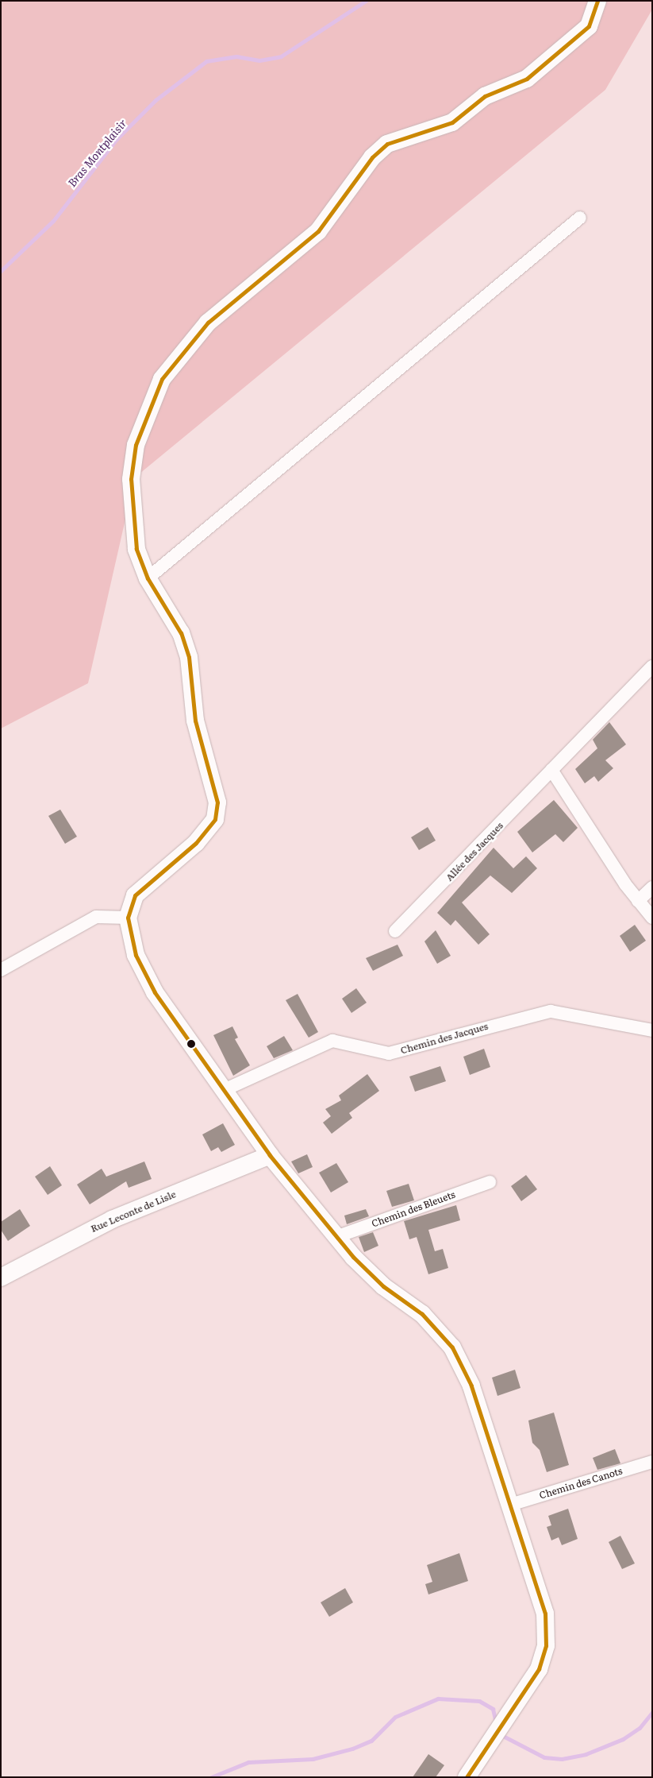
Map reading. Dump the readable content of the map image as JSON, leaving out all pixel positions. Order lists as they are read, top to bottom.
{
  "streets": {
    "main road": ["Rue Leconte de Lisle"],
    "street": [
      "Allée des Jacques",
      "Chemin des Jacques",
      "Chemin des Bleuets",
      "Chemin des Canots"
    ]
  },
  "water": ["Bras Montplaisir"]
}
